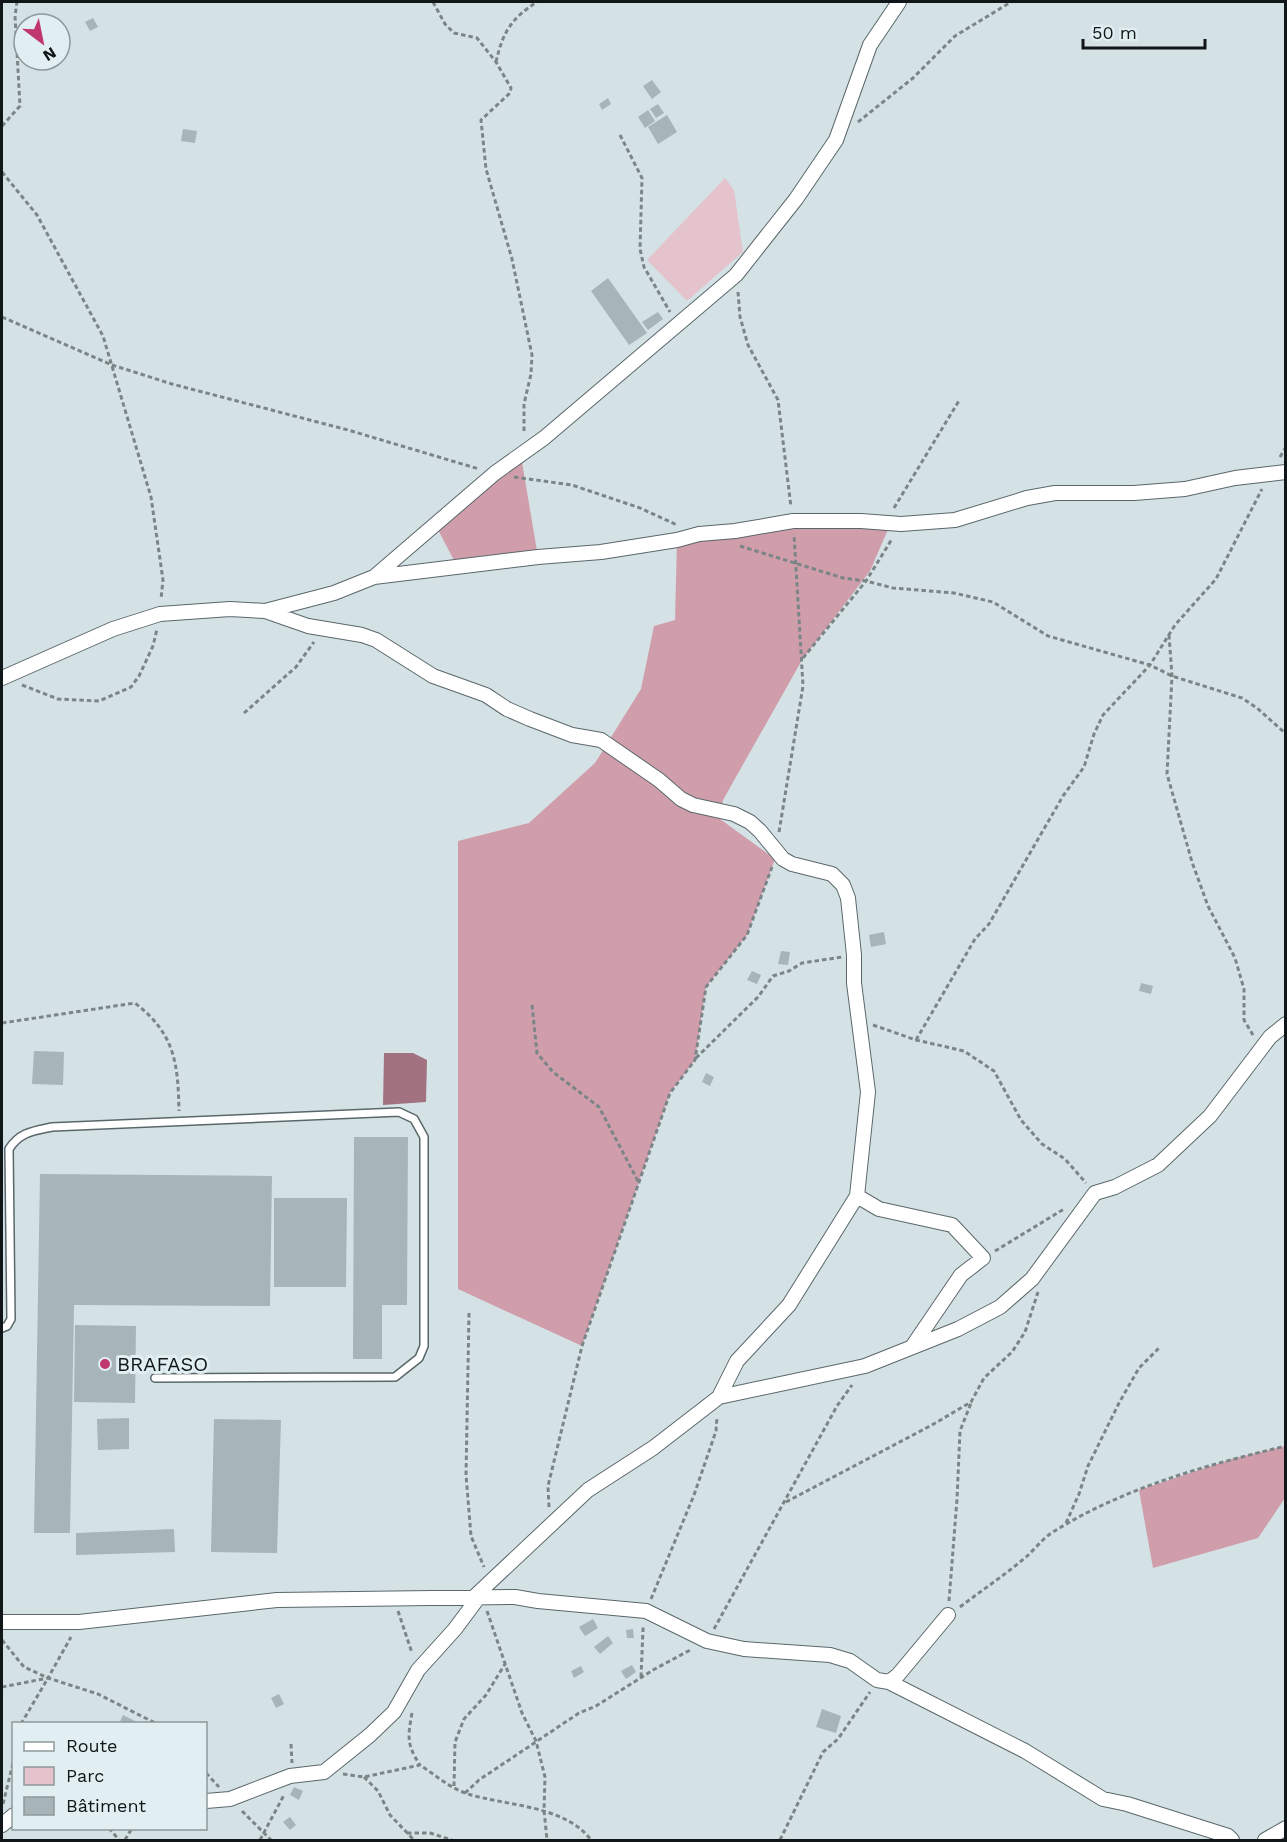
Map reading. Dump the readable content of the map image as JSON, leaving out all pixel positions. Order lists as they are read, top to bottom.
{
  "places": ["BRAFASO"],
  "legend": ["Route", "Parc", "Bâtiment"],
  "scale_bar": "50 m",
  "north": "bottom right"
}
